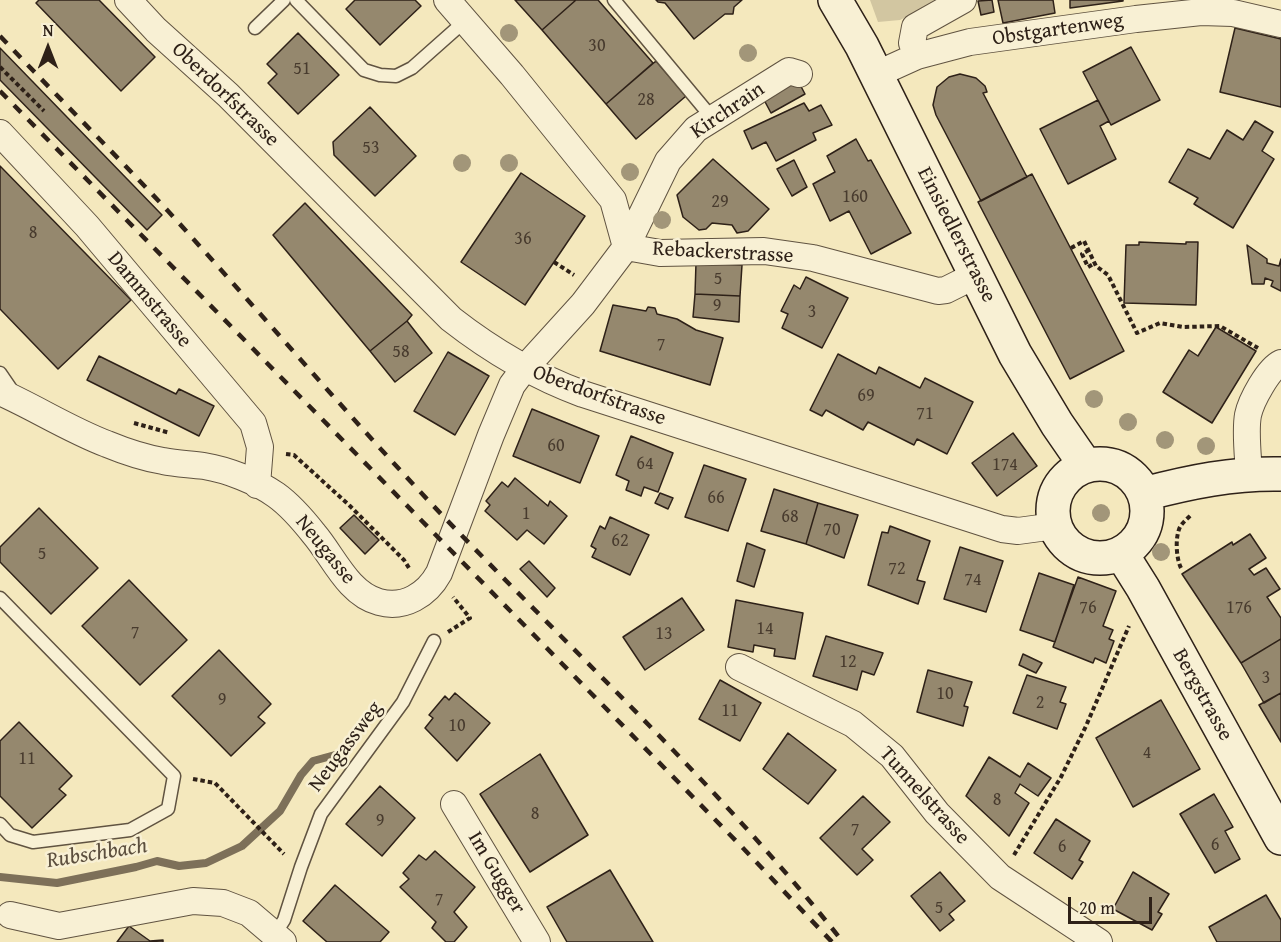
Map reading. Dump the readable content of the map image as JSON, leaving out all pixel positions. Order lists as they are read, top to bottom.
{
  "streets": {
    "main road": ["Einsiedlerstrasse", "Bergstrasse"],
    "street": [
      "Obstgartenweg",
      "Oberdorfstrasse",
      "Kirchrain",
      "Rebackerstrasse",
      "Dammstrasse",
      "Neugasse",
      "Tunnelstrasse",
      "Im Gugger"
    ],
    "lane": ["Neugassweg"]
  },
  "crossings": [
    ["Obstgartenweg", "Einsiedlerstrasse"],
    ["Oberdorfstrasse", "Kirchrain"],
    ["Oberdorfstrasse", "Einsiedlerstrasse"],
    ["Oberdorfstrasse", "Neugasse"],
    ["Oberdorfstrasse", "Bergstrasse"],
    ["Kirchrain", "Rebackerstrasse"],
    ["Kirchrain", "Neugasse"],
    ["Einsiedlerstrasse", "Rebackerstrasse"],
    ["Einsiedlerstrasse", "Bergstrasse"],
    ["Dammstrasse", "Neugasse"]
  ],
  "water": ["Rubschbach"],
  "house_numbers": [
    "30",
    "51",
    "28",
    "53",
    "160",
    "29",
    "8",
    "36",
    "5",
    "9",
    "3",
    "7",
    "58",
    "69",
    "71",
    "60",
    "64",
    "174",
    "66",
    "1",
    "68",
    "70",
    "62",
    "5",
    "72",
    "74",
    "76",
    "176",
    "14",
    "7",
    "13",
    "12",
    "3",
    "10",
    "9",
    "2",
    "11",
    "10",
    "4",
    "11",
    "8",
    "8",
    "9",
    "7",
    "6",
    "6",
    "7",
    "5"
  ],
  "scale_bar": "20 m",
  "north": "top"
}
